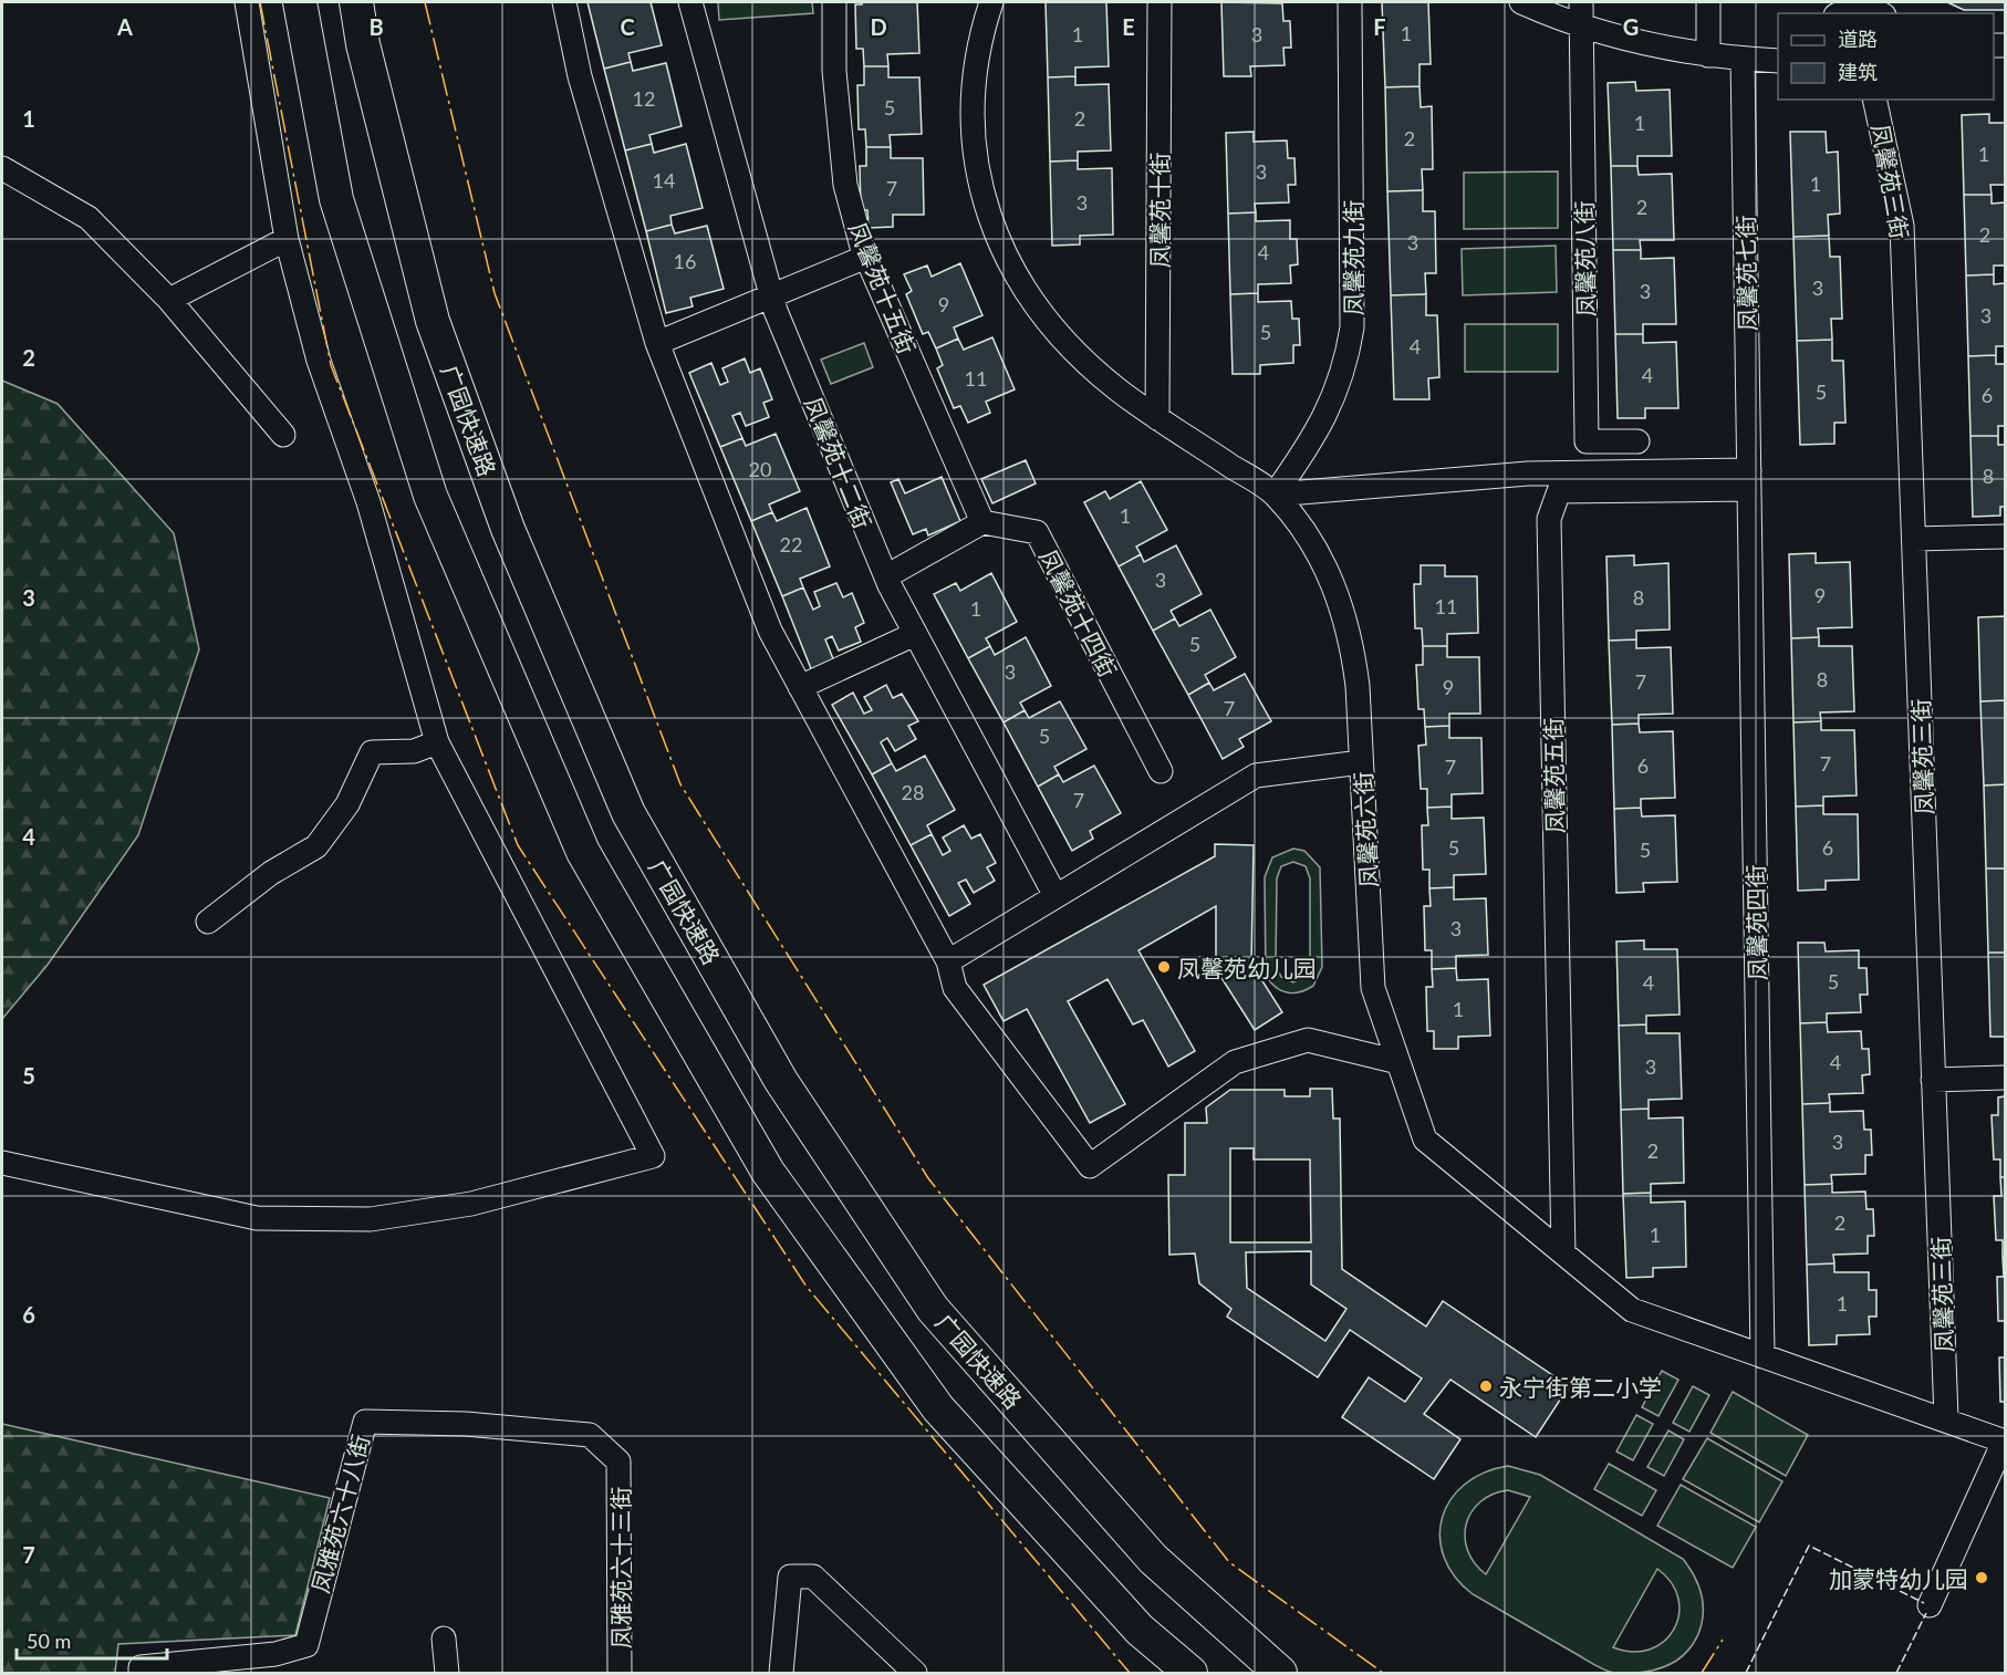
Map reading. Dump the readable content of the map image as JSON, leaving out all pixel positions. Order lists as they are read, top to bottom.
{
  "streets": {
    "highway": ["广园快速路"],
    "street": [
      "凤馨苑三街",
      "凤馨苑十街",
      "凤馨苑九街",
      "凤馨苑八街",
      "凤馨苑七街",
      "凤馨苑十五街",
      "凤馨苑十二街",
      "凤馨苑十四街",
      "凤馨苑五街",
      "凤馨苑六街",
      "凤馨苑四街",
      "凤雅苑六十八街",
      "凤雅苑六十三街"
    ]
  },
  "crossings": [
    ["凤馨苑三街", "凤馨苑六街"],
    ["凤馨苑十街", "凤馨苑六街"],
    ["凤馨苑九街", "凤馨苑六街"],
    ["凤馨苑七街", "凤馨苑五街"],
    ["凤馨苑七街", "凤馨苑四街"],
    ["凤馨苑十五街", "凤馨苑十四街"],
    ["凤馨苑五街", "凤馨苑六街"],
    ["凤馨苑五街", "凤馨苑四街"],
    ["凤馨苑六街", "凤馨苑四街"],
    ["凤雅苑六十八街", "凤雅苑六十三街"]
  ],
  "places": ["凤馨苑幼儿园", "永宁街第二小学", "加蒙特幼儿园"],
  "house_numbers": [
    "1",
    "1",
    "3",
    "12",
    "5",
    "2",
    "1",
    "2",
    "1",
    "3",
    "14",
    "1",
    "7",
    "3",
    "2",
    "2",
    "3",
    "4",
    "16",
    "3",
    "3",
    "9",
    "3",
    "5",
    "4",
    "4",
    "11",
    "5",
    "6",
    "20",
    "8",
    "1",
    "22",
    "3",
    "9",
    "8",
    "11",
    "1",
    "5",
    "3",
    "8",
    "7",
    "9",
    "7",
    "5",
    "7",
    "6",
    "7",
    "28",
    "7",
    "5",
    "6",
    "5",
    "3",
    "5",
    "4",
    "1",
    "4",
    "3",
    "3",
    "2",
    "2",
    "1",
    "1"
  ],
  "legend": ["道路", "建筑"],
  "scale_bar": "50 m",
  "grid": {
    "columns": [
      "A",
      "B",
      "C",
      "D",
      "E",
      "F",
      "G"
    ],
    "rows": [
      "1",
      "2",
      "3",
      "4",
      "5",
      "6",
      "7"
    ]
  }
}
